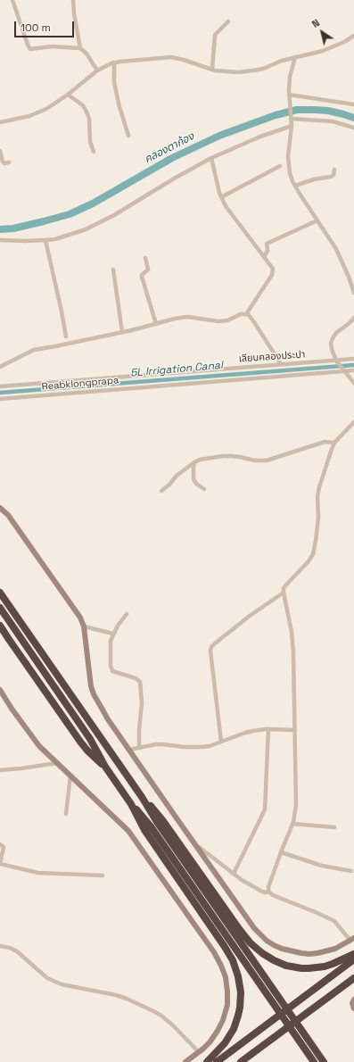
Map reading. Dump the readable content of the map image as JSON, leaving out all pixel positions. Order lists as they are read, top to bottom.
{
  "streets": {
    "street": ["เลียบคลองประปา", "Reabklongprapa"]
  },
  "water": ["คลองตาก้อง", "5L Irrigation Canal"],
  "scale_bar": "100 m",
  "north": "top left"
}
